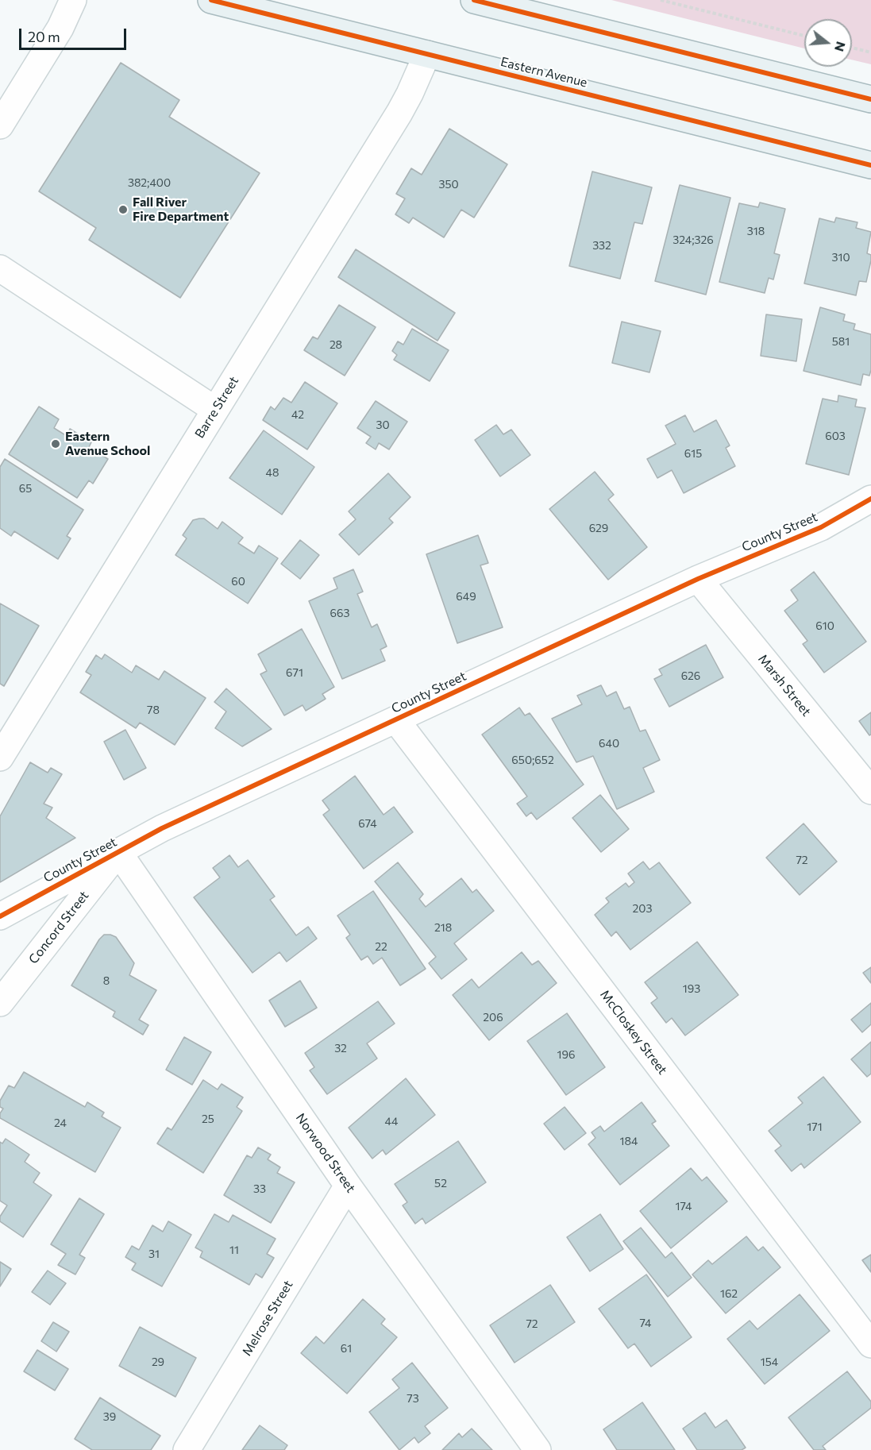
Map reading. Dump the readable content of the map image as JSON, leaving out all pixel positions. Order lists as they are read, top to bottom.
{
  "streets": {
    "main road": ["Eastern Avenue"],
    "street": [
      "Barre Street",
      "County Street",
      "Marsh Street",
      "Concord Street",
      "McCloskey Street",
      "Norwood Street",
      "Melrose Street"
    ]
  },
  "crossings": [
    ["Eastern Avenue", "Barre Street"],
    ["County Street", "Marsh Street"],
    ["County Street", "Concord Street"],
    ["County Street", "McCloskey Street"],
    ["County Street", "Norwood Street"],
    ["Concord Street", "Norwood Street"],
    ["Norwood Street", "Melrose Street"]
  ],
  "places": ["Fall River Fire Department", "Eastern Avenue School"],
  "house_numbers": [
    "382;400",
    "350",
    "318",
    "324;326",
    "332",
    "310",
    "581",
    "28",
    "42",
    "30",
    "603",
    "615",
    "48",
    "65",
    "629",
    "60",
    "649",
    "663",
    "610",
    "671",
    "626",
    "78",
    "640",
    "650;652",
    "674",
    "72",
    "203",
    "218",
    "22",
    "8",
    "193",
    "206",
    "32",
    "196",
    "25",
    "44",
    "24",
    "171",
    "184",
    "52",
    "33",
    "174",
    "11",
    "31",
    "162",
    "74",
    "72",
    "61",
    "29",
    "154",
    "73",
    "39"
  ],
  "scale_bar": "20 m",
  "north": "right"
}
